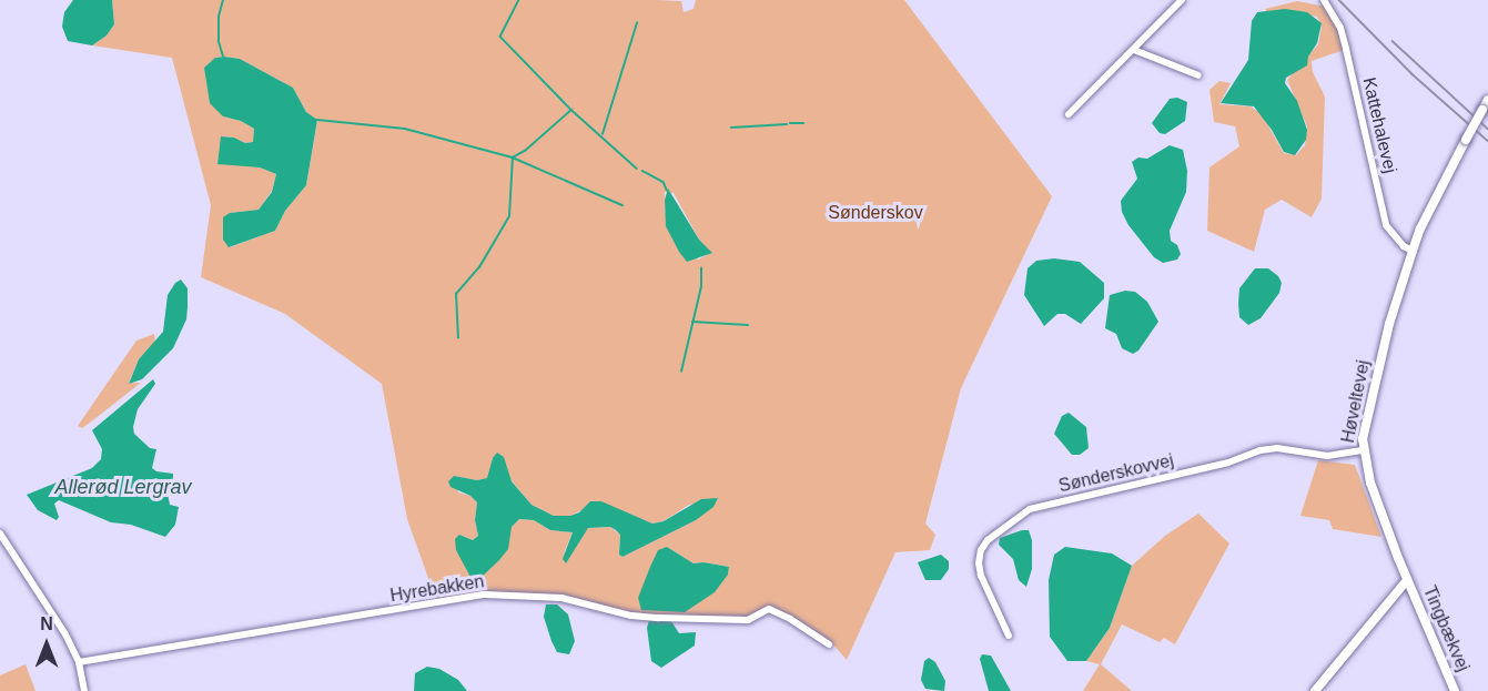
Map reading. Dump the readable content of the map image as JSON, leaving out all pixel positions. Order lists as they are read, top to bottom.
{
  "streets": {
    "street": [
      "Kattehalevej",
      "Høveltevej",
      "Sønderskovvej",
      "Hyrebakken",
      "Tingbækvej"
    ]
  },
  "crossings": [
    ["Kattehalevej", "Høveltevej"],
    ["Høveltevej", "Sønderskovvej"],
    ["Høveltevej", "Tingbækvej"]
  ],
  "water": ["Allerød Lergrav"],
  "parks": ["Sønderskov"],
  "north": "top"
}
